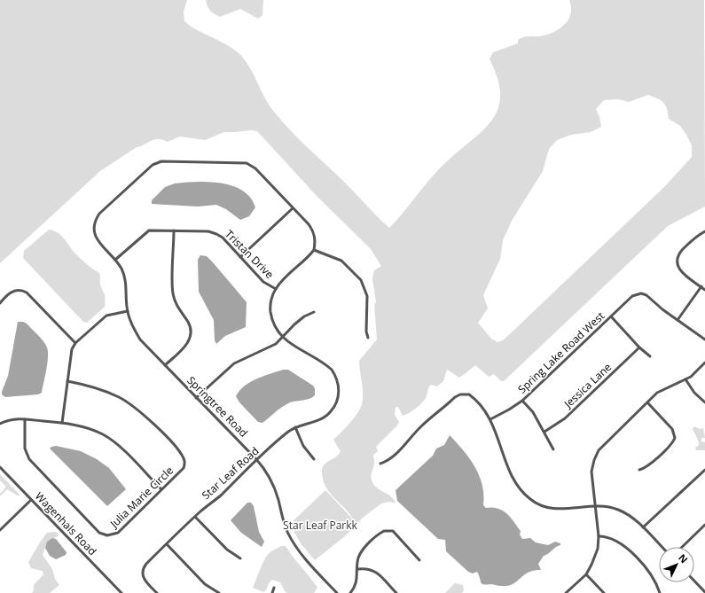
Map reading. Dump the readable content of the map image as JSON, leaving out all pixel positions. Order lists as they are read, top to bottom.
{
  "streets": {
    "street": [
      "Tristan Drive",
      "Spring Lake Road West",
      "Jessica Lane",
      "Springtree Road",
      "Star Leaf Road",
      "Julia Marie Circle",
      "Wagenhals Road"
    ]
  },
  "crossings": [
    ["Tristan Drive", "Springtree Road"],
    ["Springtree Road", "Star Leaf Road"]
  ],
  "parks": ["Star Leaf Parkk"],
  "north": "top right"
}
